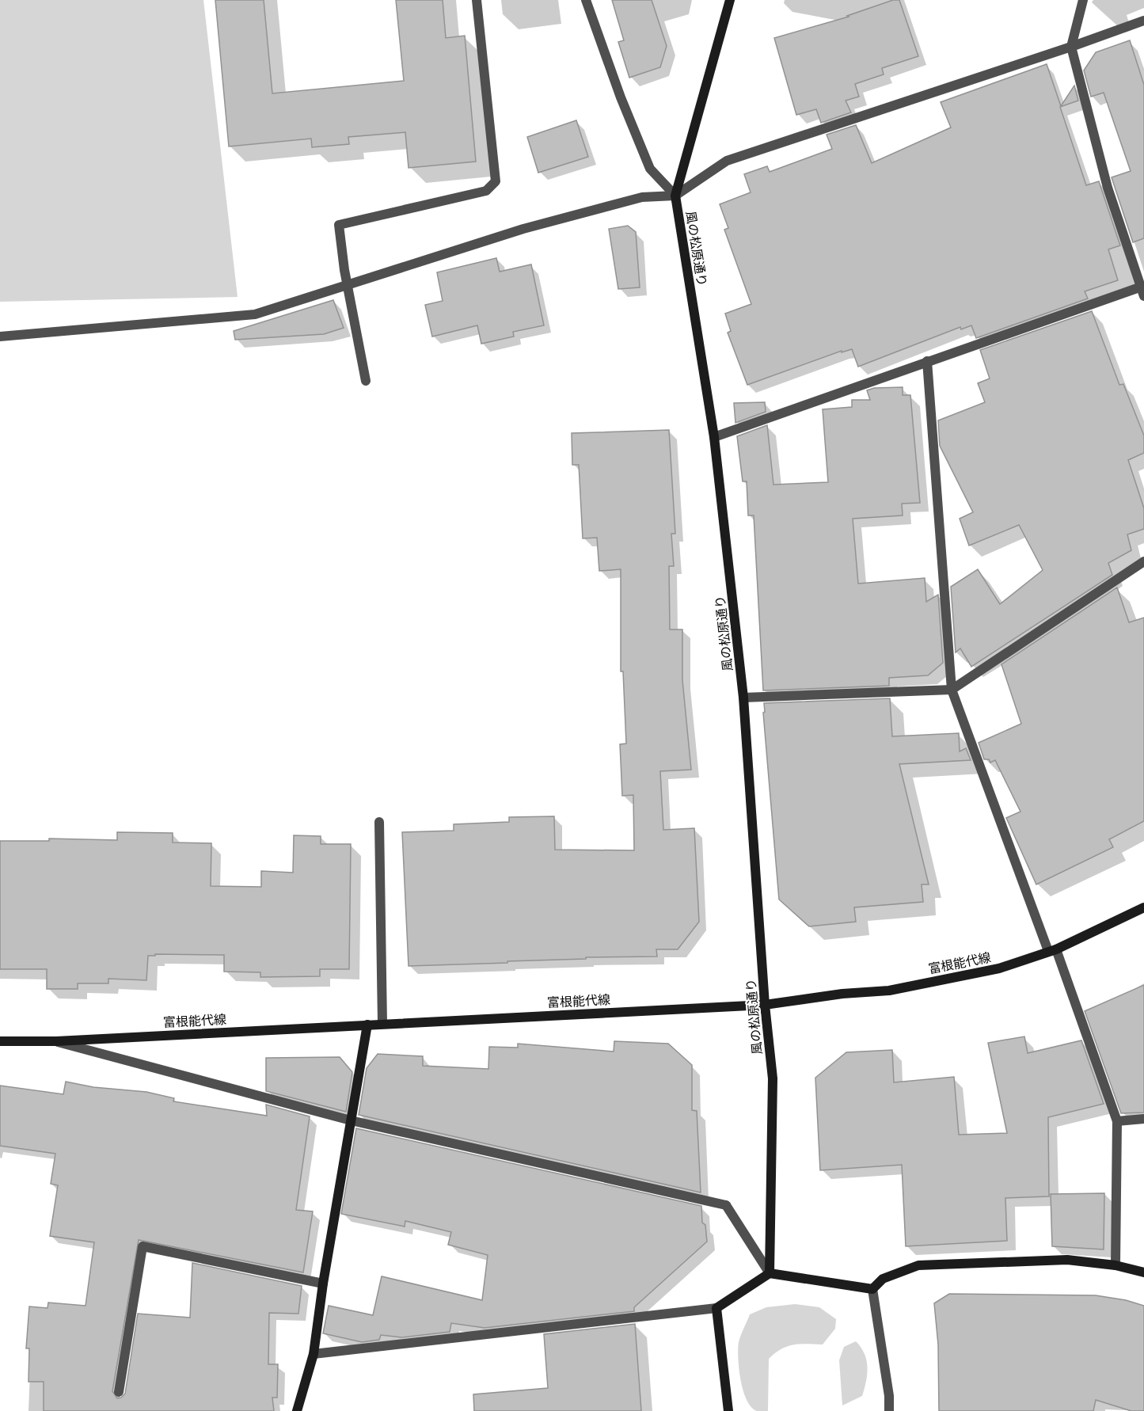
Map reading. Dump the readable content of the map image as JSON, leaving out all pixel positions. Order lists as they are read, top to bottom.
{
  "streets": {
    "street": ["風の松原通り", "富根能代線"]
  },
  "crossings": [
    ["風の松原通り", "富根能代線"]
  ]
}
